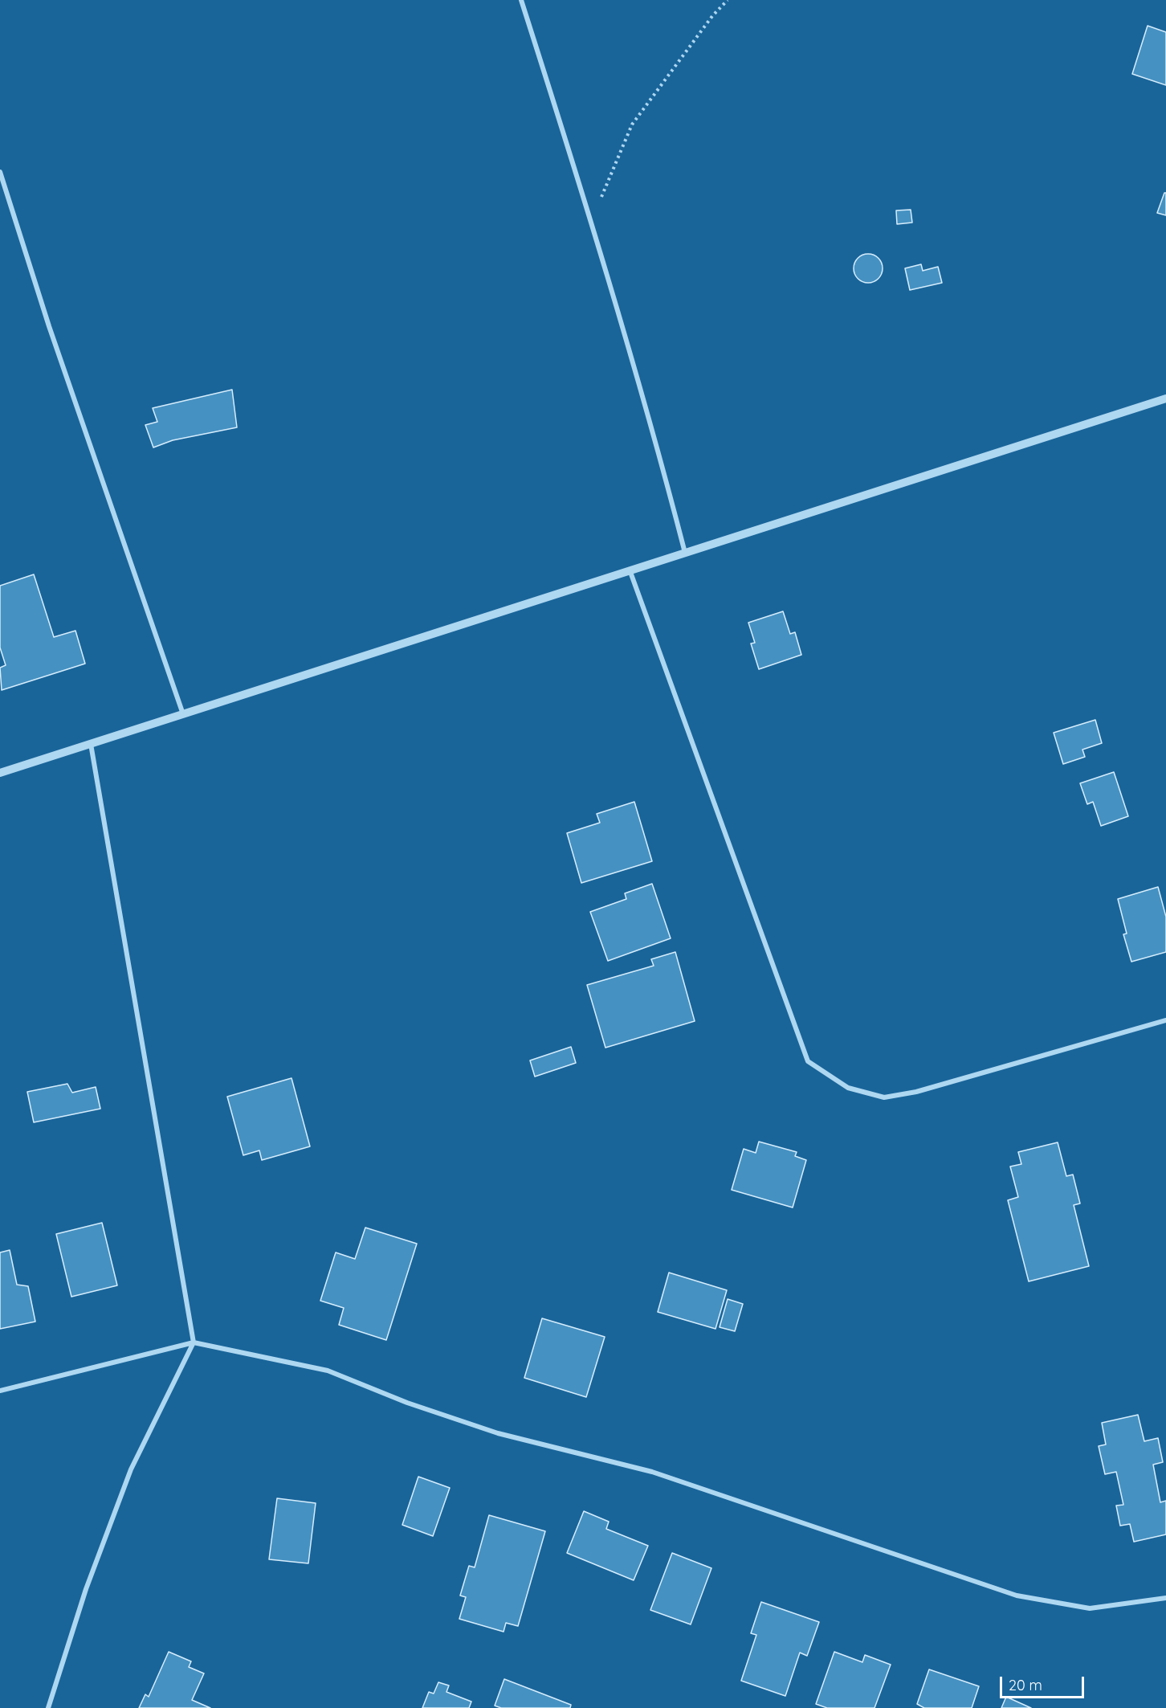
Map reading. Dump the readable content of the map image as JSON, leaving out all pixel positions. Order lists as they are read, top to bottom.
{
  "scale_bar": "20 m"
}
